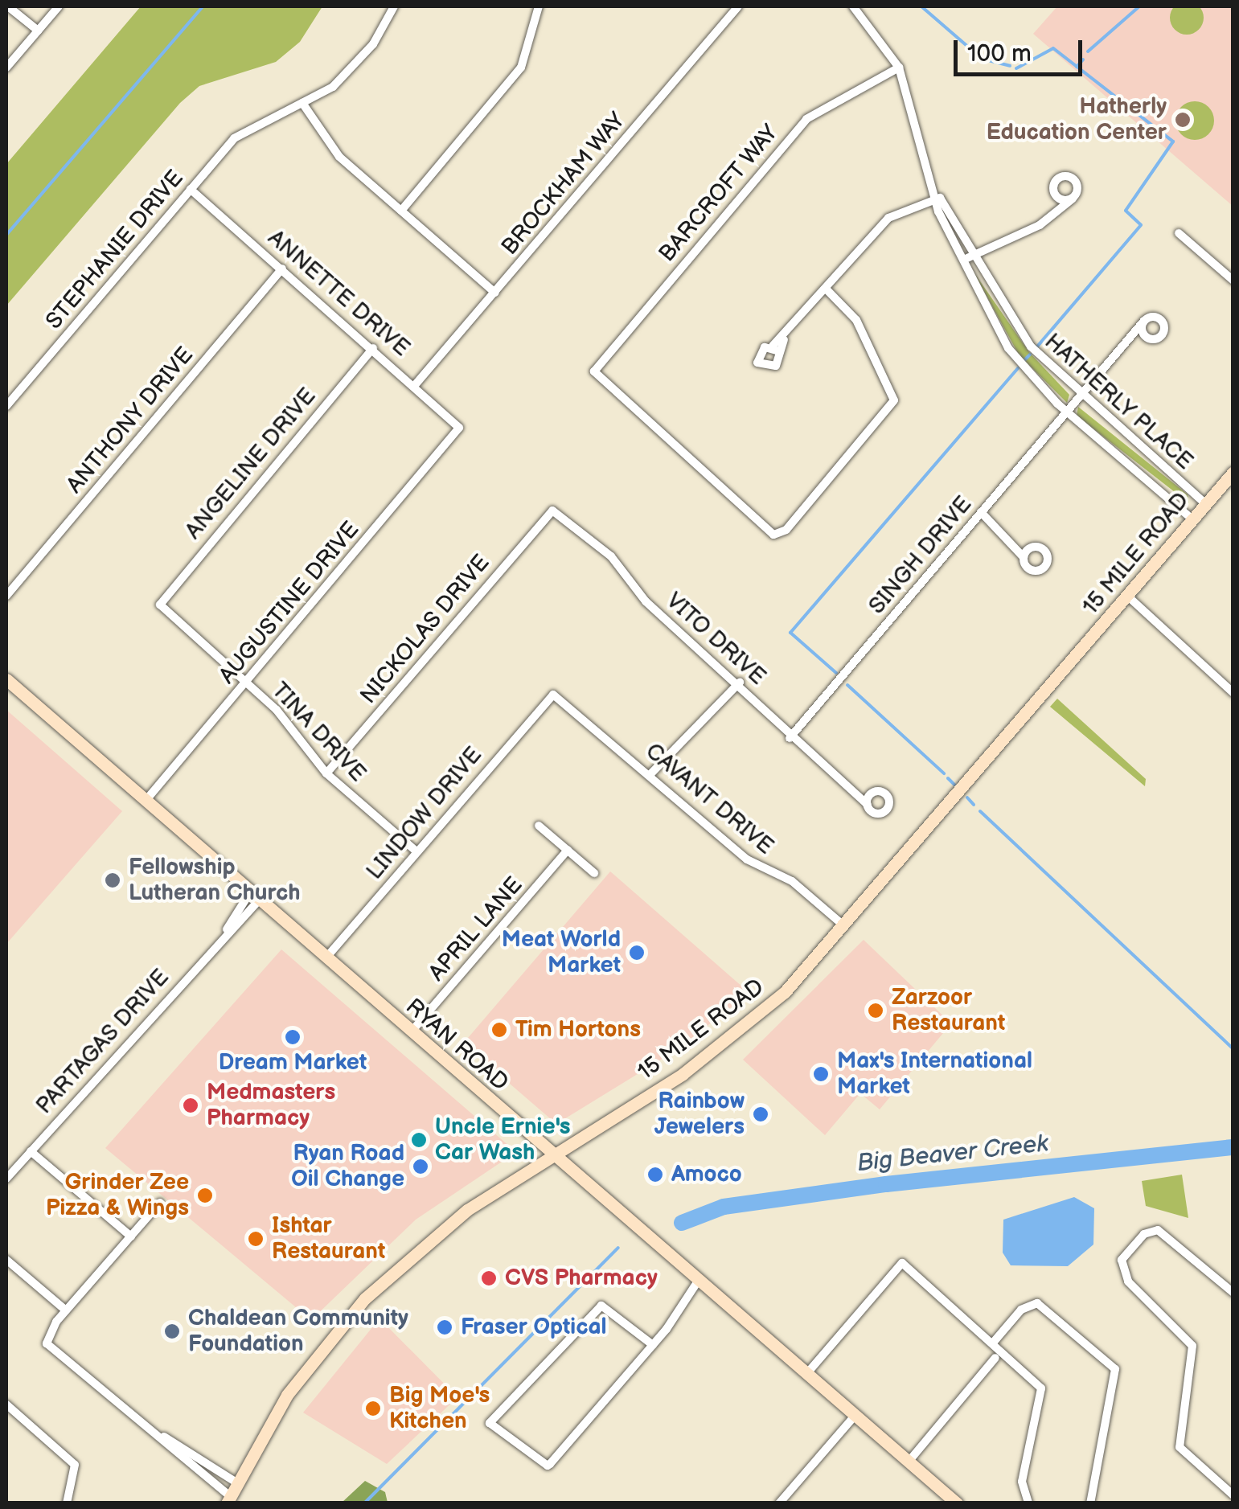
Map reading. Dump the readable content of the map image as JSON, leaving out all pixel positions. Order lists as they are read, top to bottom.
{
  "streets": {
    "main road": ["15 MILE ROAD", "RYAN ROAD"],
    "street": [
      "BROCKHAM WAY",
      "BARCROFT WAY",
      "STEPHANIE DRIVE",
      "ANNETTE DRIVE",
      "HATHERLY PLACE",
      "ANTHONY DRIVE",
      "ANGELINE DRIVE",
      "SINGH DRIVE",
      "AUGUSTINE DRIVE",
      "NICKOLAS DRIVE",
      "VITO DRIVE",
      "TINA DRIVE",
      "CAVANT DRIVE",
      "LINDOW DRIVE",
      "APRIL LANE",
      "PARTAGAS DRIVE"
    ]
  },
  "crossings": [
    ["BROCKHAM WAY", "ANNETTE DRIVE"],
    ["BARCROFT WAY", "HATHERLY PLACE"],
    ["STEPHANIE DRIVE", "ANNETTE DRIVE"],
    ["ANNETTE DRIVE", "ANTHONY DRIVE"],
    ["ANNETTE DRIVE", "ANGELINE DRIVE"],
    ["ANNETTE DRIVE", "AUGUSTINE DRIVE"],
    ["HATHERLY PLACE", "15 MILE ROAD"],
    ["HATHERLY PLACE", "SINGH DRIVE"],
    ["ANGELINE DRIVE", "TINA DRIVE"],
    ["15 MILE ROAD", "CAVANT DRIVE"],
    ["15 MILE ROAD", "RYAN ROAD"],
    ["SINGH DRIVE", "VITO DRIVE"],
    ["AUGUSTINE DRIVE", "TINA DRIVE"],
    ["AUGUSTINE DRIVE", "RYAN ROAD"],
    ["NICKOLAS DRIVE", "VITO DRIVE"],
    ["NICKOLAS DRIVE", "TINA DRIVE"],
    ["TINA DRIVE", "LINDOW DRIVE"],
    ["CAVANT DRIVE", "LINDOW DRIVE"],
    ["LINDOW DRIVE", "RYAN ROAD"],
    ["APRIL LANE", "RYAN ROAD"],
    ["PARTAGAS DRIVE", "RYAN ROAD"]
  ],
  "water": ["Big Beaver Creek"],
  "places": [
    "Hatherly Education Center",
    "Fellowship Lutheran Church",
    "Meat World Market",
    "Zarzoor Restaurant",
    "Tim Hortons",
    "Dream Market",
    "Max's International Market",
    "Medmasters Pharmacy",
    "Rainbow Jewelers",
    "Uncle Ernie's Car Wash",
    "Ryan Road Oil Change",
    "Amoco",
    "Grinder Zee Pizza & Wings",
    "Ishtar Restaurant",
    "CVS Pharmacy",
    "Fraser Optical",
    "Chaldean Community Foundation",
    "Big Moe's Kitchen"
  ],
  "scale_bar": "100 m"
}
